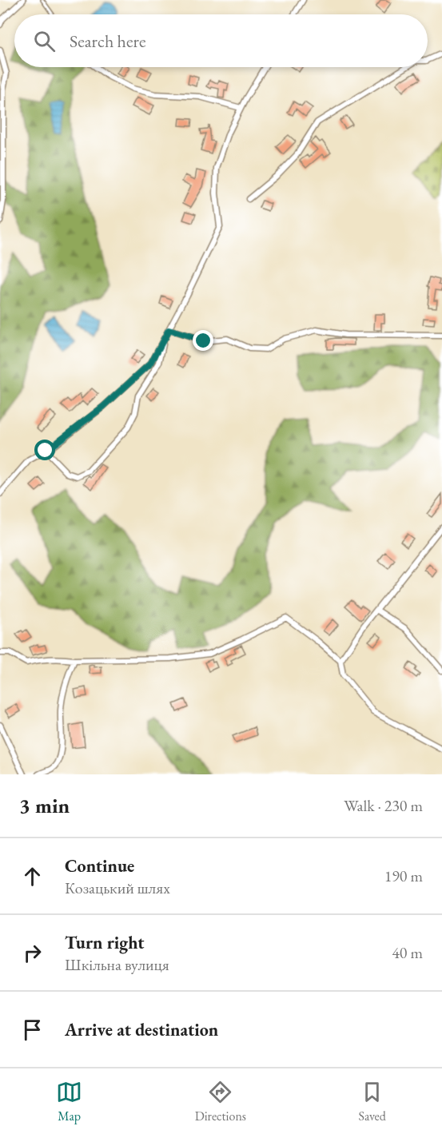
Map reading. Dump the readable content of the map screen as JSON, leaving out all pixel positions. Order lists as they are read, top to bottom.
{
  "page": {
    "search": "Search here",
    "heading": ["3 min", "Walk · 230 m"],
    "list": [
      ["Continue", "Козацький шлях", "190 m"],
      ["Turn right", "Шкільна вулиця", "40 m"],
      "Arrive at destination"
    ],
    "nav": ["Map", "Directions", "Saved"]
  }
}
